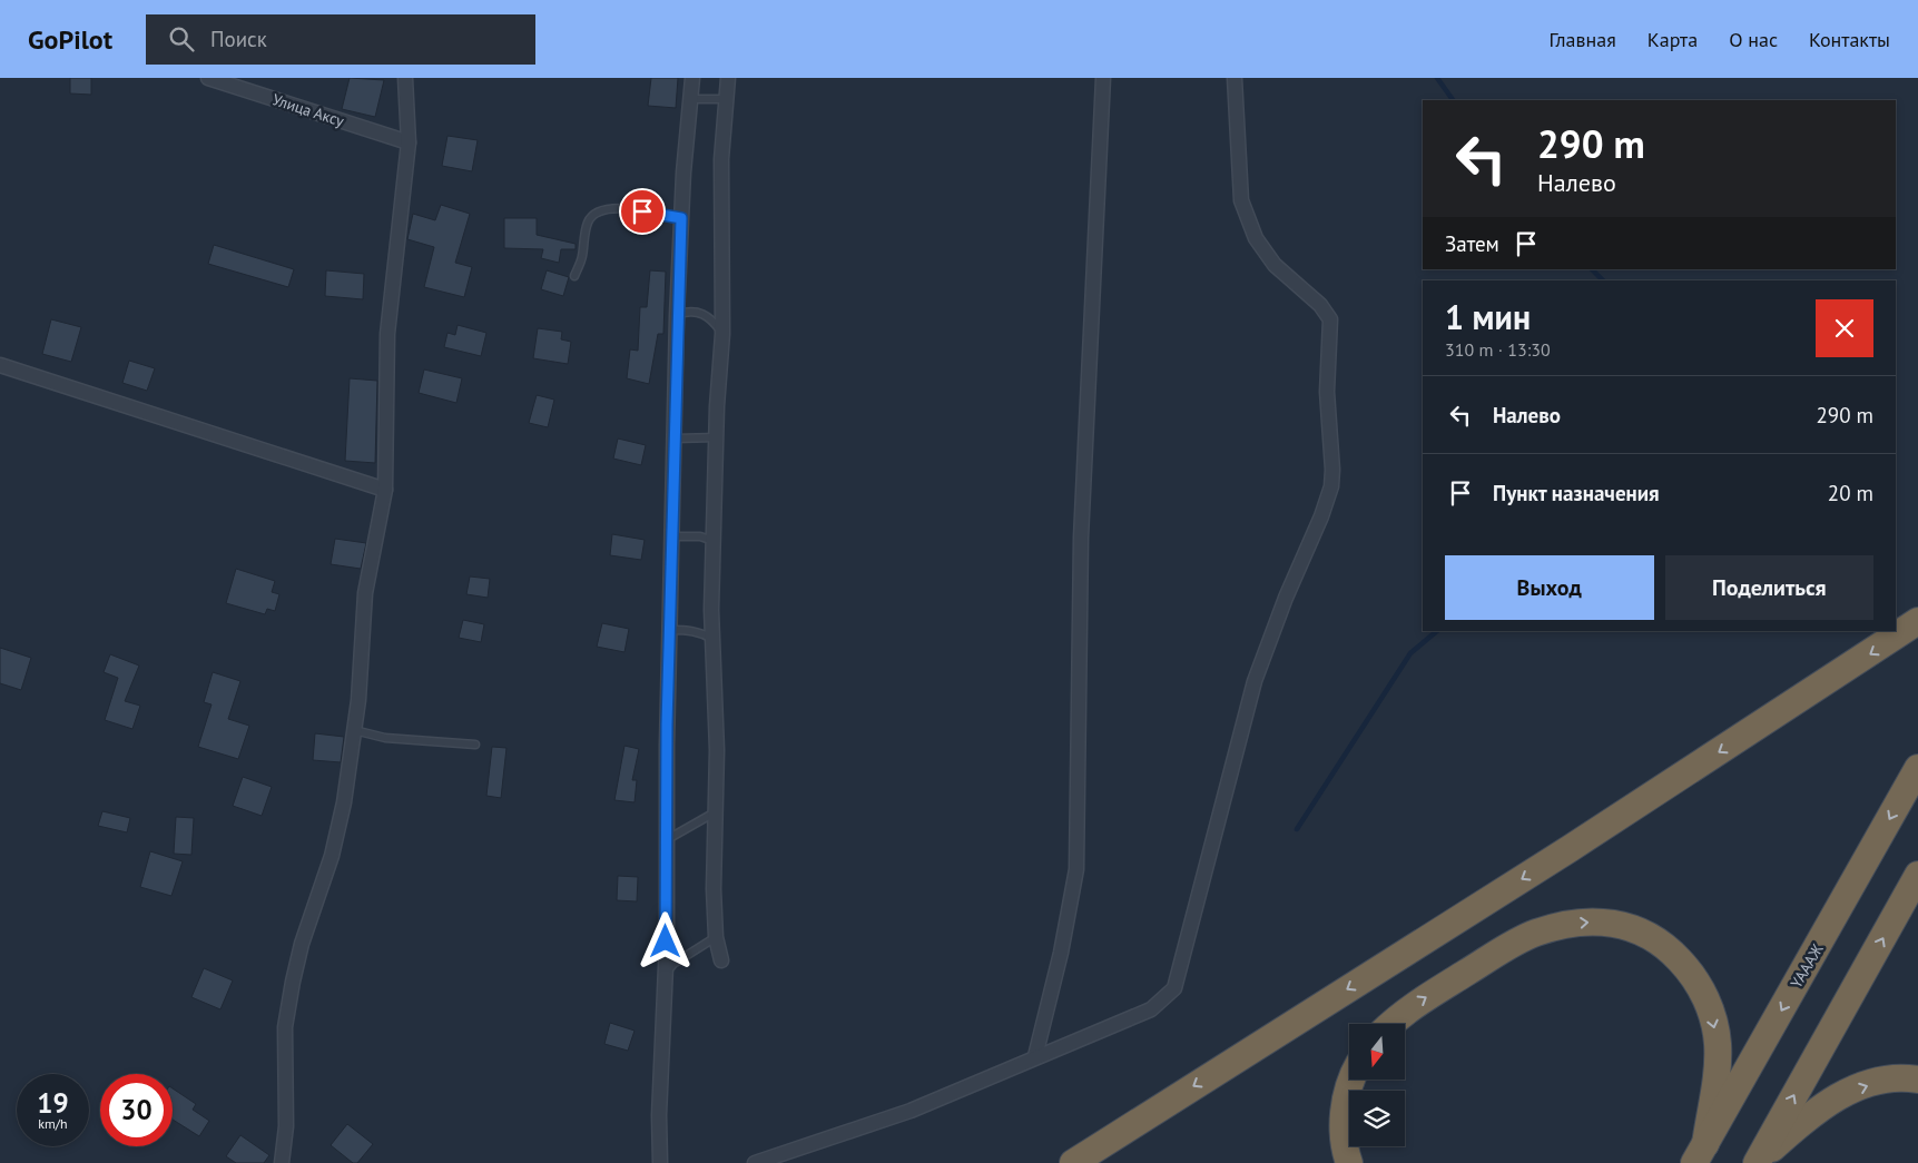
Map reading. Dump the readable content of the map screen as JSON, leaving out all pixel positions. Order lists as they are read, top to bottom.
{
  "streets": {
    "highway": ["ҮАААЖ"],
    "street": ["Улица Аксу"]
  },
  "north": "bottom",
  "page": {
    "header": "GoPilot",
    "search": "Поиск",
    "nav": [
      "Главная",
      "Карта",
      "О нас",
      "Контакты"
    ],
    "turn": ["290 m", "Налево"],
    "then": "Затем",
    "heading": ["1 мин", "310 m · 13:30"],
    "list": [
      {
        "name": "Налево",
        "value": "290 m"
      },
      {
        "name": "Пункт назначения",
        "value": "20 m"
      }
    ],
    "buttons": ["Выход", "Поделиться"],
    "speed": "19 km/h",
    "limit": "30"
  }
}
